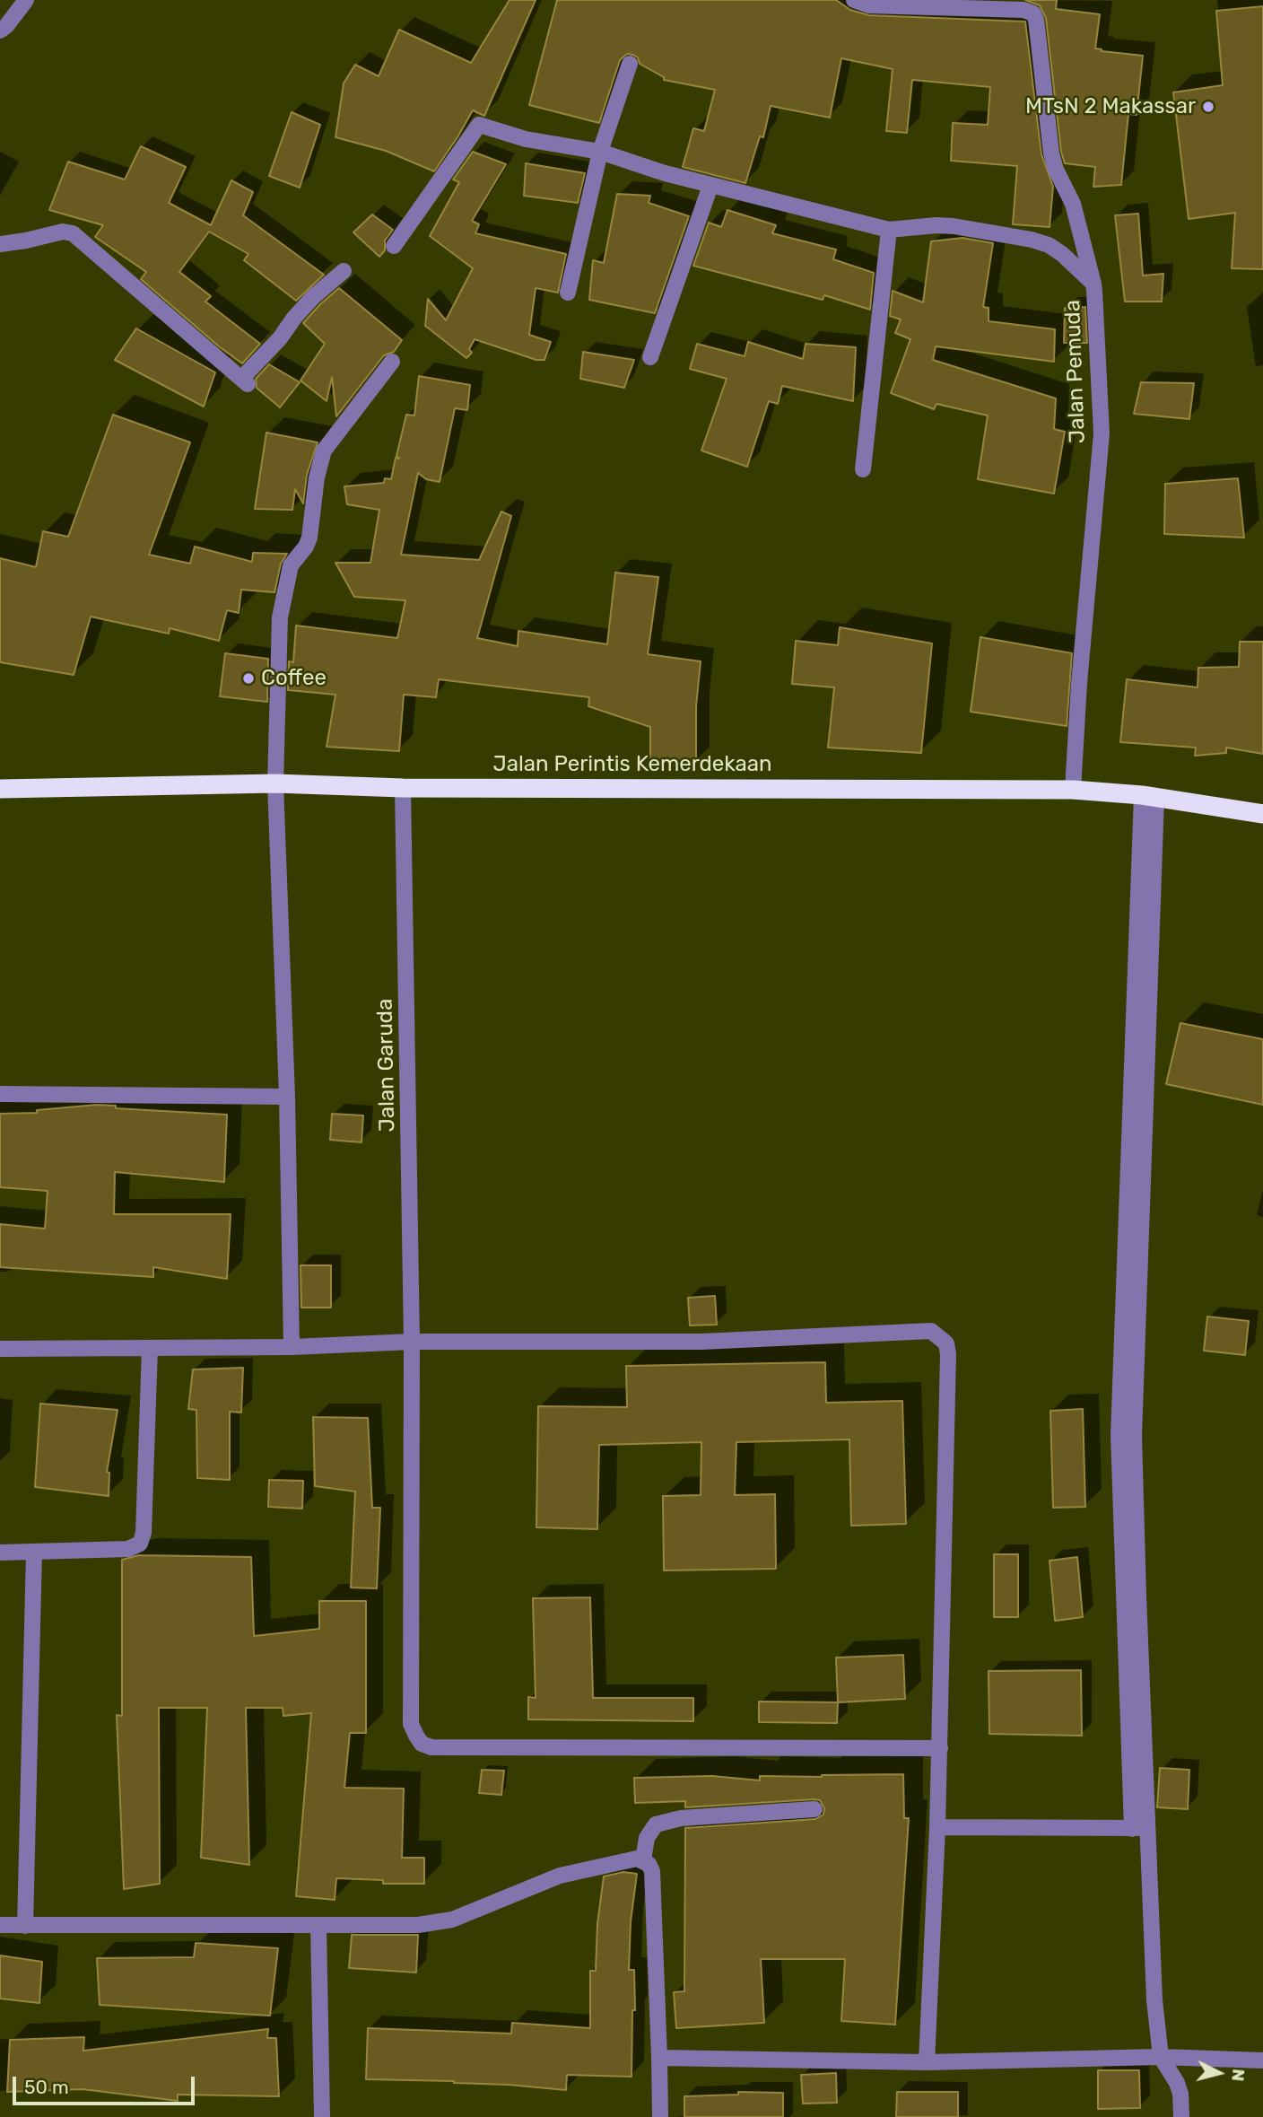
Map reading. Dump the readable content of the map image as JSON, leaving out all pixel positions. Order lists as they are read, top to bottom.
{
  "streets": {
    "highway": ["Jalan Perintis Kemerdekaan"],
    "street": ["Jalan Pemuda", "Jalan Garuda"]
  },
  "crossings": [
    ["Jalan Pemuda", "Jalan Perintis Kemerdekaan"],
    ["Jalan Perintis Kemerdekaan", "Jalan Garuda"]
  ],
  "places": ["MTsN 2 Makassar", "Coffee"],
  "scale_bar": "50 m",
  "north": "right"
}
